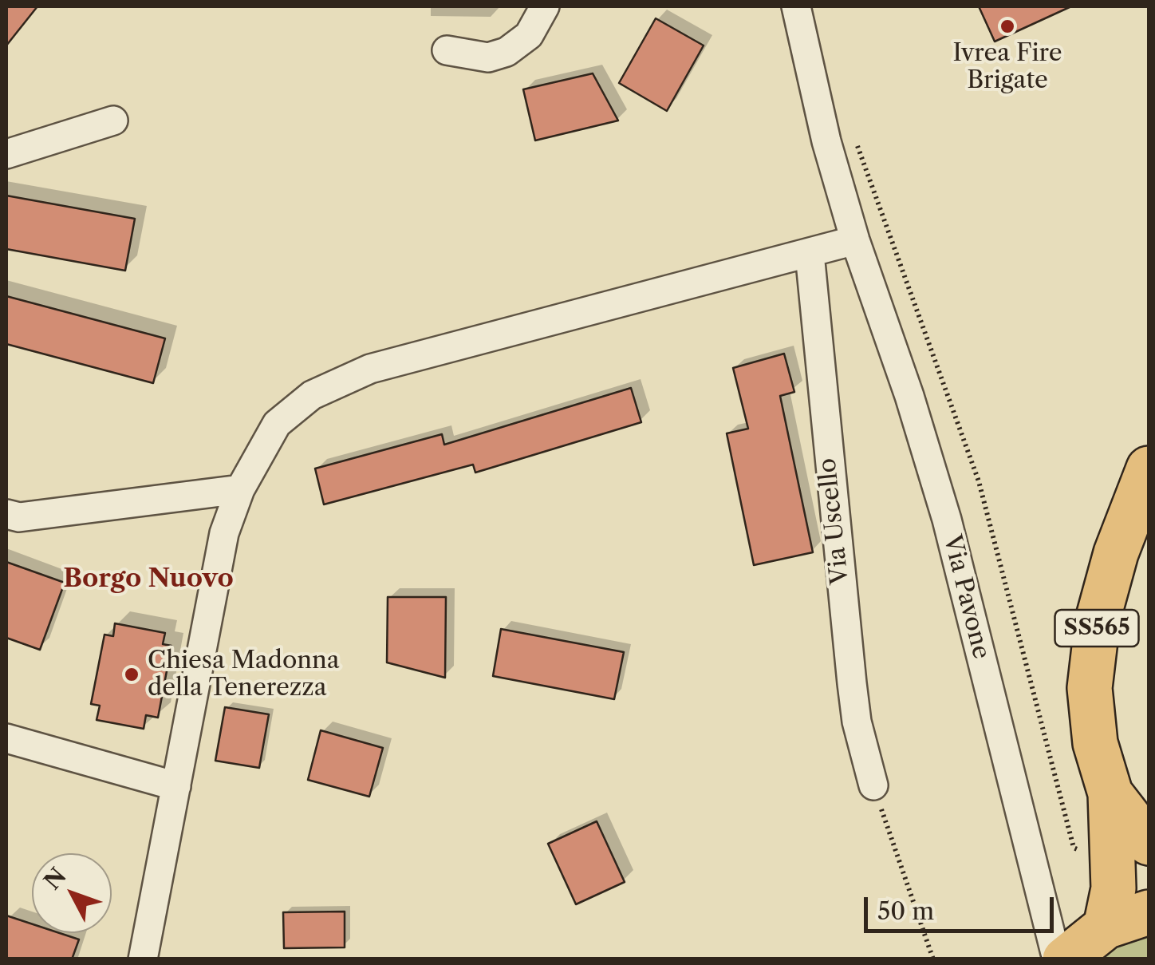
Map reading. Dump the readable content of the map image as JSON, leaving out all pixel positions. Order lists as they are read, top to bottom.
{
  "streets": {
    "main road": ["SS565"],
    "street": ["Via Uscello", "Via Pavone"]
  },
  "districts": ["Borgo Nuovo"],
  "places": ["Ivrea Fire Brigate", "Chiesa Madonna della Tenerezza"],
  "scale_bar": "50 m",
  "north": "top left"
}
